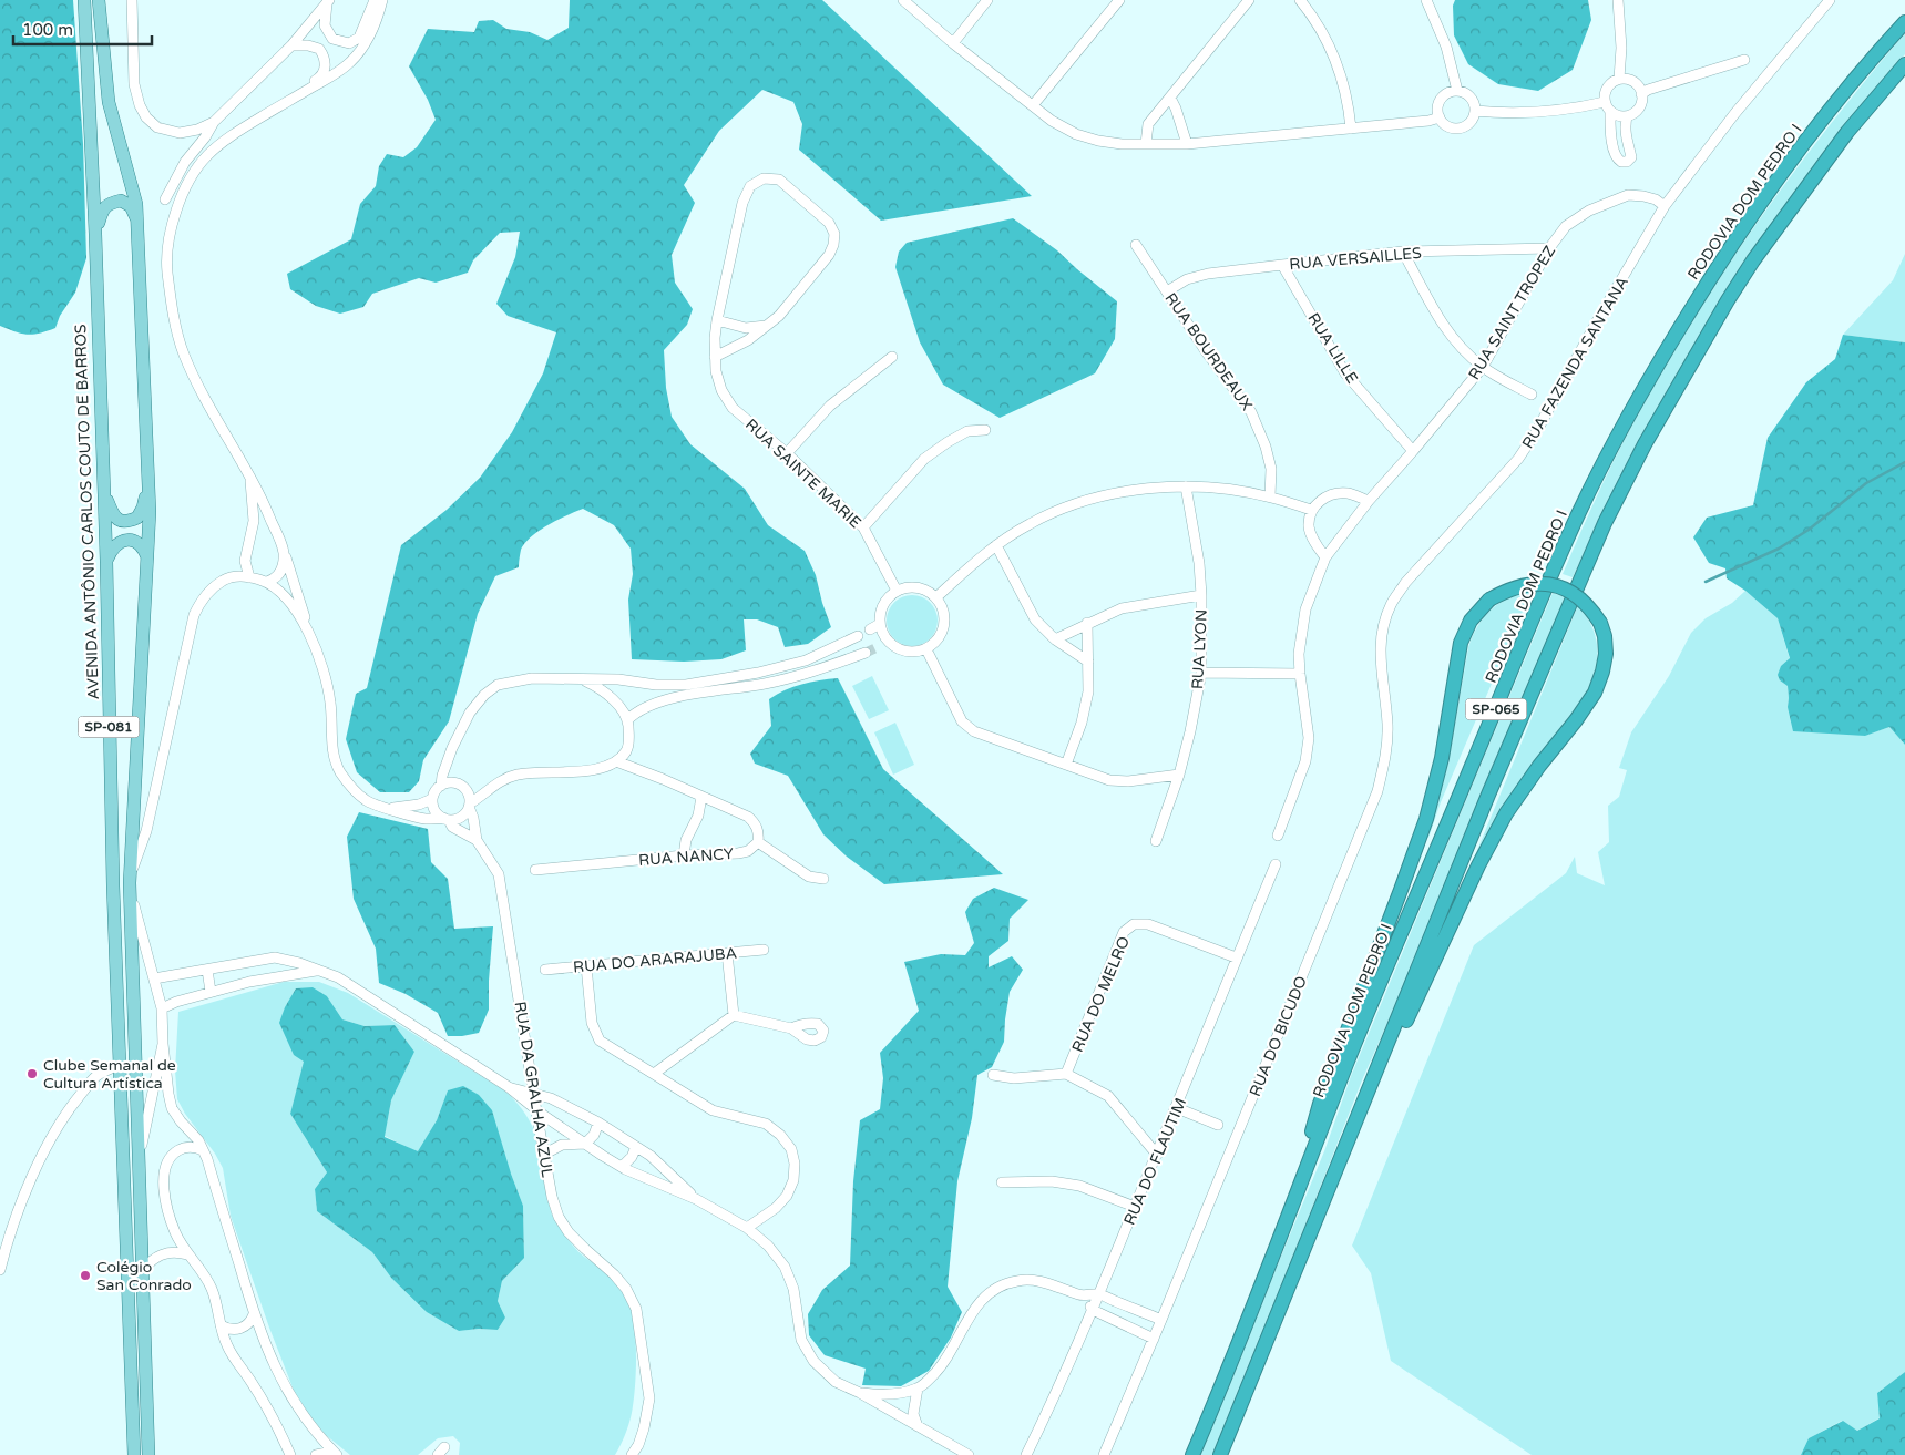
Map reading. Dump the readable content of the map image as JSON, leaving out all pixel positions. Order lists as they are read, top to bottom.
{
  "streets": {
    "highway": ["RODOVIA DOM PEDRO I", "SP-065"],
    "main road": ["AVENIDA ANTÔNIO CARLOS COUTO DE BARROS", "SP-081"],
    "street": [
      "RUA VERSAILLES",
      "RUA SAINT TROPEZ",
      "RUA LILLE",
      "RUA BOURDEAUX",
      "RUA FAZENDA SANTANA",
      "RUA SAINTE MARIE",
      "RUA LYON",
      "RUA NANCY",
      "RUA DO ARARAJUBA",
      "RUA DO MELRO",
      "RUA DO BICUDO",
      "RUA DA GRALHA AZUL",
      "RUA DO FLAUTIM"
    ]
  },
  "crossings": [
    ["RUA VERSAILLES", "RUA SAINT TROPEZ"],
    ["RUA VERSAILLES", "RUA LILLE"],
    ["RUA VERSAILLES", "RUA BOURDEAUX"],
    ["RUA SAINT TROPEZ", "RUA LILLE"],
    ["RUA SAINT TROPEZ", "RUA FAZENDA SANTANA"],
    ["RUA FAZENDA SANTANA", "RUA DO BICUDO"],
    ["RUA DO MELRO", "RUA DO FLAUTIM"]
  ],
  "places": ["Clube Semanal de Cultura Artística", "Colégio San Conrado"],
  "scale_bar": "100 m"
}
